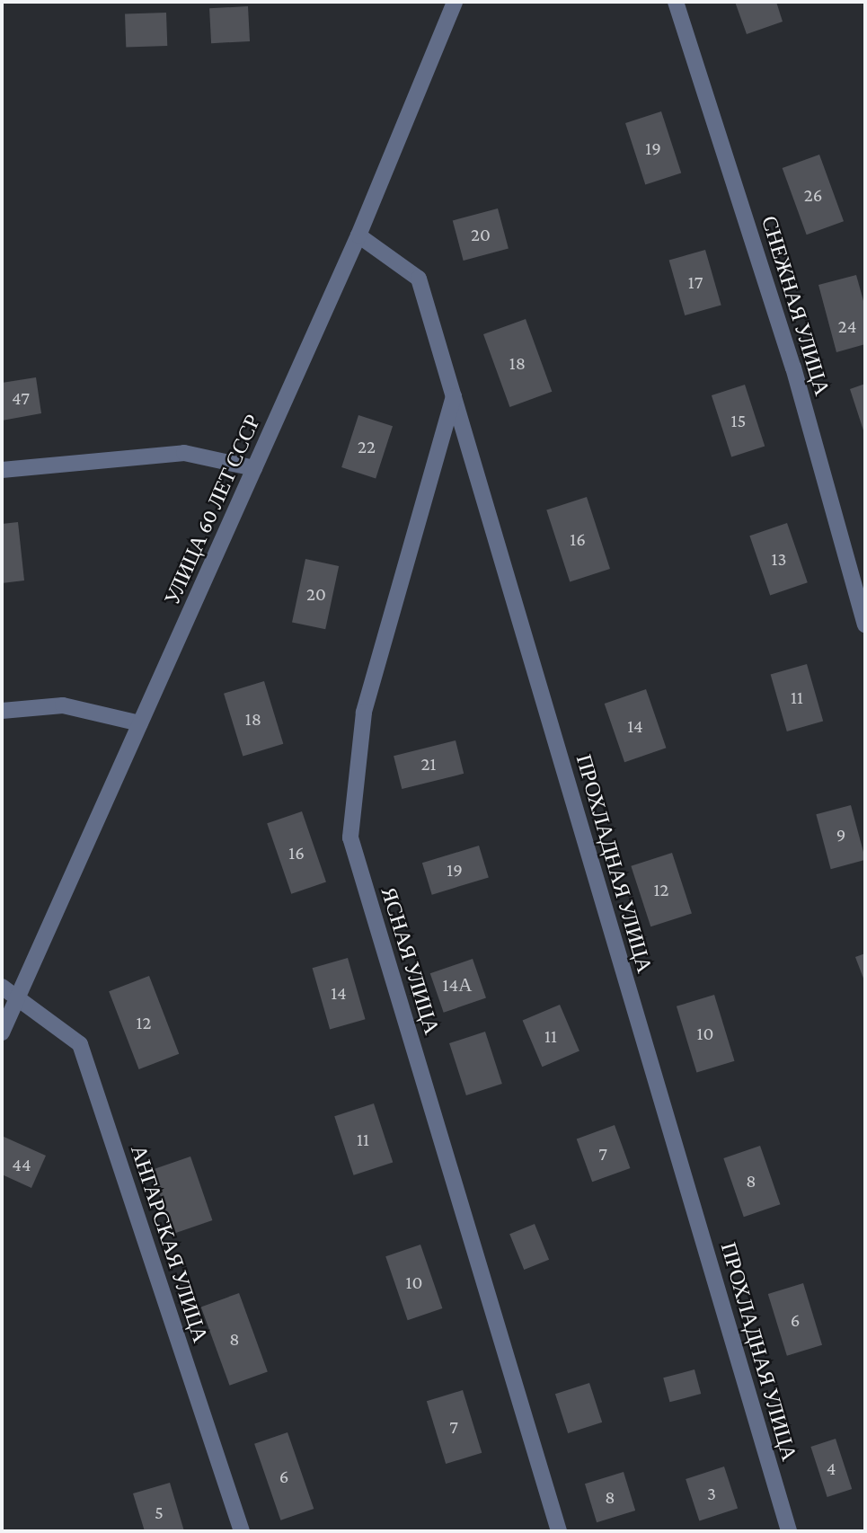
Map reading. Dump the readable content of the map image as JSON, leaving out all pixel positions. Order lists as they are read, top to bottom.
{
  "streets": {
    "street": [
      "СНЕЖНАЯ УЛИЦА",
      "УЛИЦА 60 ЛЕТ СССР",
      "ПРОХЛАДНАЯ УЛИЦА",
      "ЯСНАЯ УЛИЦА",
      "АНГАРСКАЯ УЛИЦА"
    ]
  },
  "crossings": [
    ["УЛИЦА 60 ЛЕТ СССР", "ПРОХЛАДНАЯ УЛИЦА"],
    ["УЛИЦА 60 ЛЕТ СССР", "АНГАРСКАЯ УЛИЦА"],
    ["ПРОХЛАДНАЯ УЛИЦА", "ЯСНАЯ УЛИЦА"]
  ],
  "house_numbers": [
    "19",
    "26",
    "20",
    "17",
    "24",
    "18",
    "47",
    "15",
    "22",
    "16",
    "13",
    "20",
    "11",
    "18",
    "14",
    "21",
    "9",
    "16",
    "19",
    "12",
    "14А",
    "14",
    "12",
    "10",
    "11",
    "11",
    "7",
    "44",
    "8",
    "10",
    "6",
    "8",
    "7",
    "4",
    "6",
    "3",
    "8",
    "5"
  ]
}
